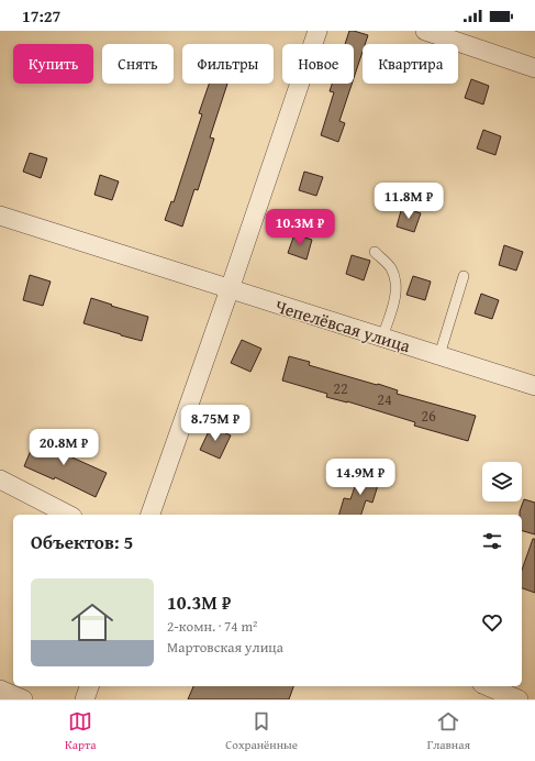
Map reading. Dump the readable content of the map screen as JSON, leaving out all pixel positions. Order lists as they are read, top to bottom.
{
  "streets": {
    "street": ["Чепелёвсая улица"]
  },
  "house_numbers": ["22", "24", "26"],
  "page": {
    "status": "17:27",
    "chip": [
      "Купить",
      "Снять",
      "Фильтры",
      "Новое",
      "Квартира"
    ],
    "price": [
      "11.8M ₽",
      "10.3M ₽",
      "8.75M ₽",
      "20.8M ₽",
      "14.9M ₽"
    ],
    "heading": "Объектов: 5",
    "list": [
      {
        "name": "10.3M ₽",
        "note": "2-комн. · 74 m² · Мартовская улица"
      }
    ],
    "tabs": ["Карта", "Сохранённые", "Главная"]
  }
}
